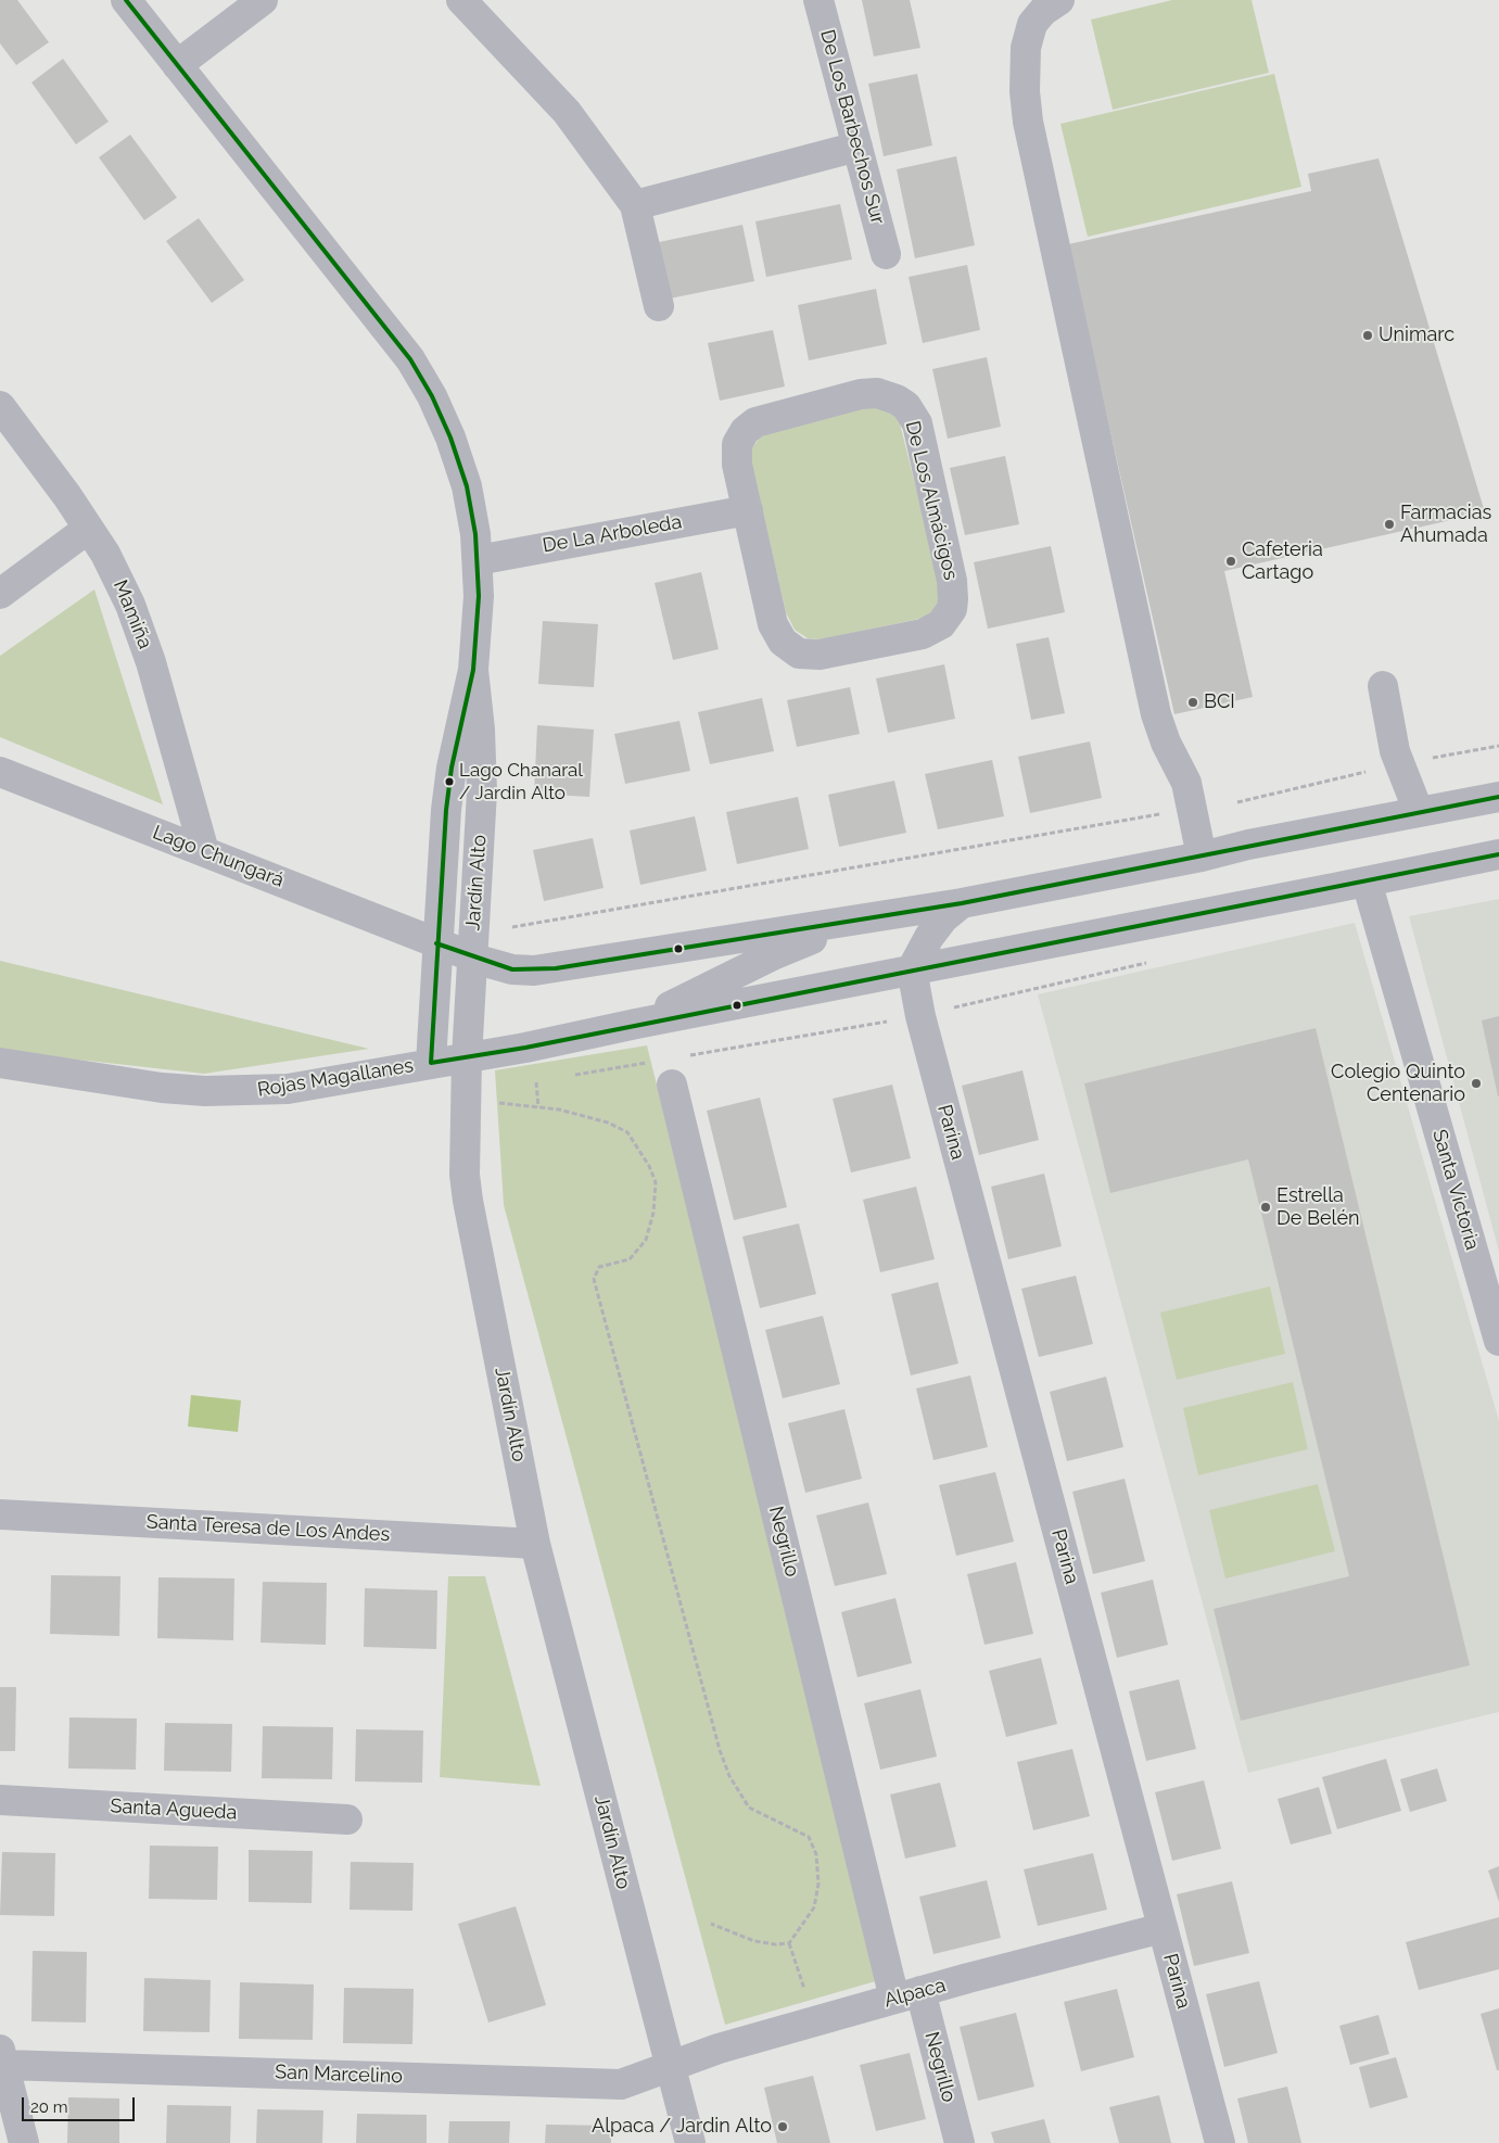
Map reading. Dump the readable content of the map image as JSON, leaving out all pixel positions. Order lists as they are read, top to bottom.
{
  "streets": {
    "street": [
      "De Los Barbechos Sur",
      "De Los Almácigos",
      "De La Arboleda",
      "Mamiña",
      "Lago Chungará",
      "Jardín Alto",
      "Rojas Magallanes",
      "Parina",
      "Santa Victoria",
      "Santa Teresa de Los Andes",
      "Negrillo",
      "Santa Agueda",
      "Alpaca",
      "San Marcelino"
    ]
  },
  "crossings": [
    ["De Los Almácigos", "De La Arboleda"],
    ["De La Arboleda", "Jardín Alto"],
    ["Mamiña", "Lago Chungará"],
    ["Lago Chungará", "Jardín Alto"],
    ["Lago Chungará", "Rojas Magallanes"],
    ["Jardín Alto", "Rojas Magallanes"],
    ["Jardín Alto", "Santa Teresa de Los Andes"],
    ["Jardín Alto", "Alpaca"],
    ["Jardín Alto", "San Marcelino"],
    ["Rojas Magallanes", "Parina"],
    ["Rojas Magallanes", "Santa Victoria"],
    ["Parina", "Alpaca"],
    ["Negrillo", "Alpaca"],
    ["Alpaca", "San Marcelino"]
  ],
  "places": [
    "Unimarc",
    "Farmacias Ahumada",
    "Cafeteria Cartago",
    "BCI",
    "Lago Chanaral / Jardin Alto",
    "Colegio Quinto Centenario",
    "Estrella De Belén",
    "Alpaca / Jardin Alto"
  ],
  "scale_bar": "20 m"
}
